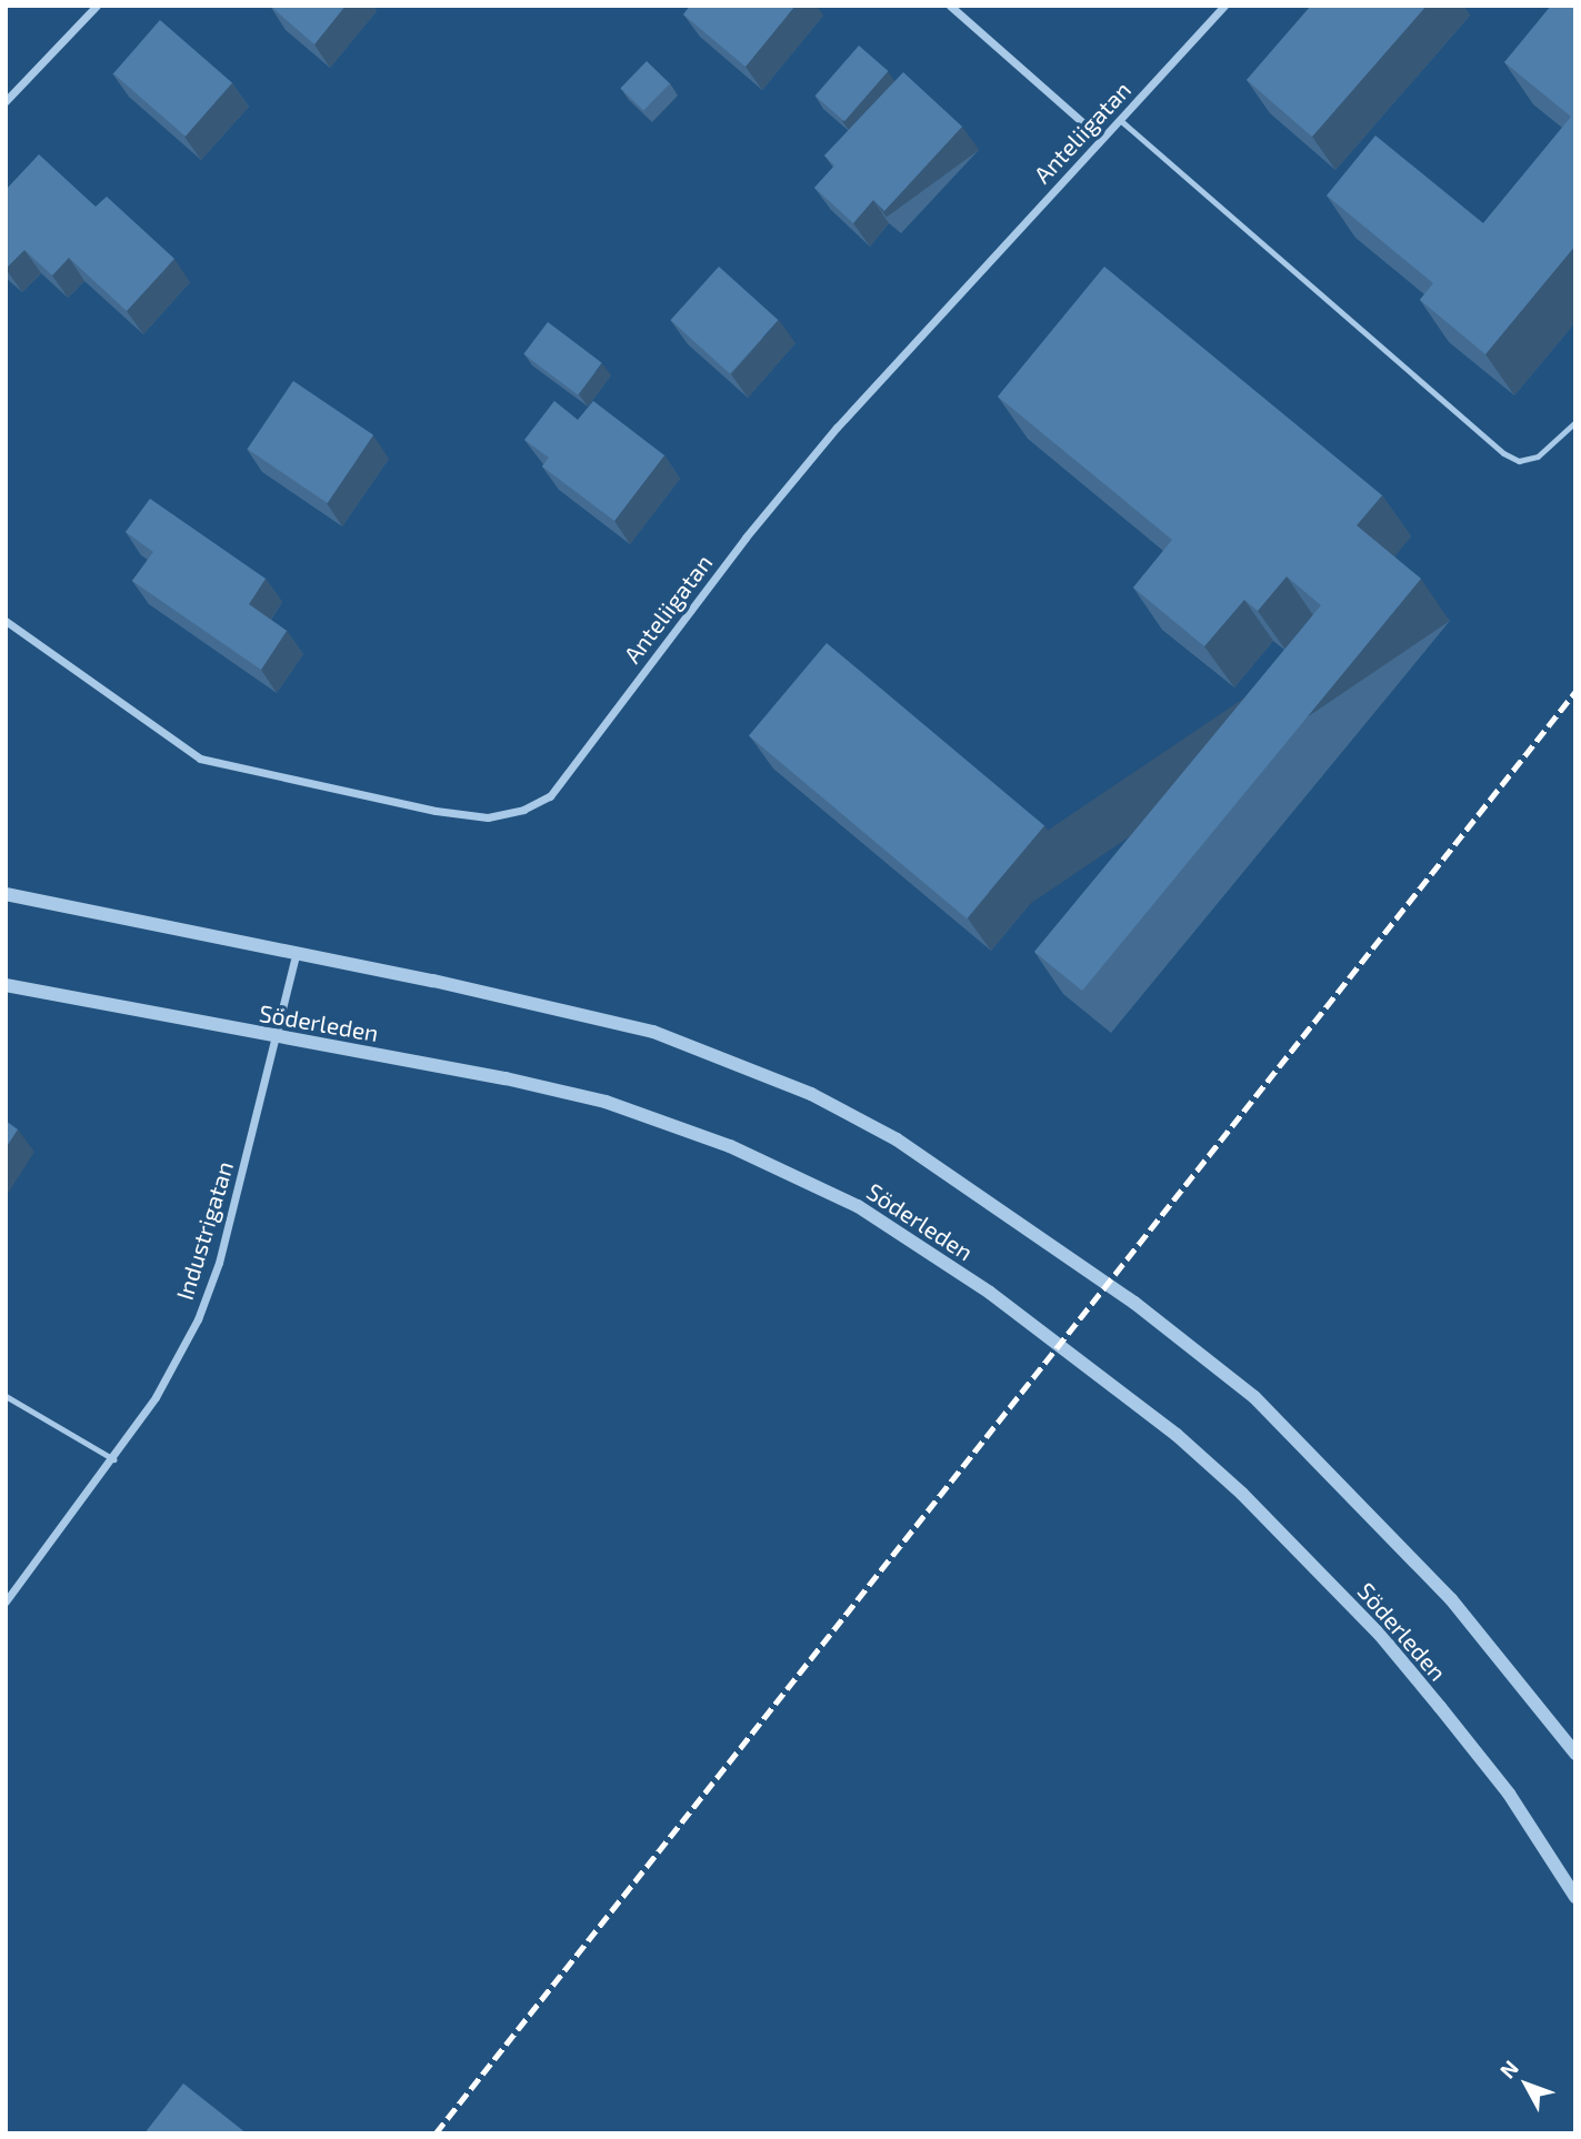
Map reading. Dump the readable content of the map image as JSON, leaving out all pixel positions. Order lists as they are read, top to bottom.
{
  "streets": {
    "street": ["Anteliigatan", "Söderleden", "Industrigatan"]
  },
  "crossings": [
    ["Söderleden", "Industrigatan"]
  ],
  "north": "top left"
}
